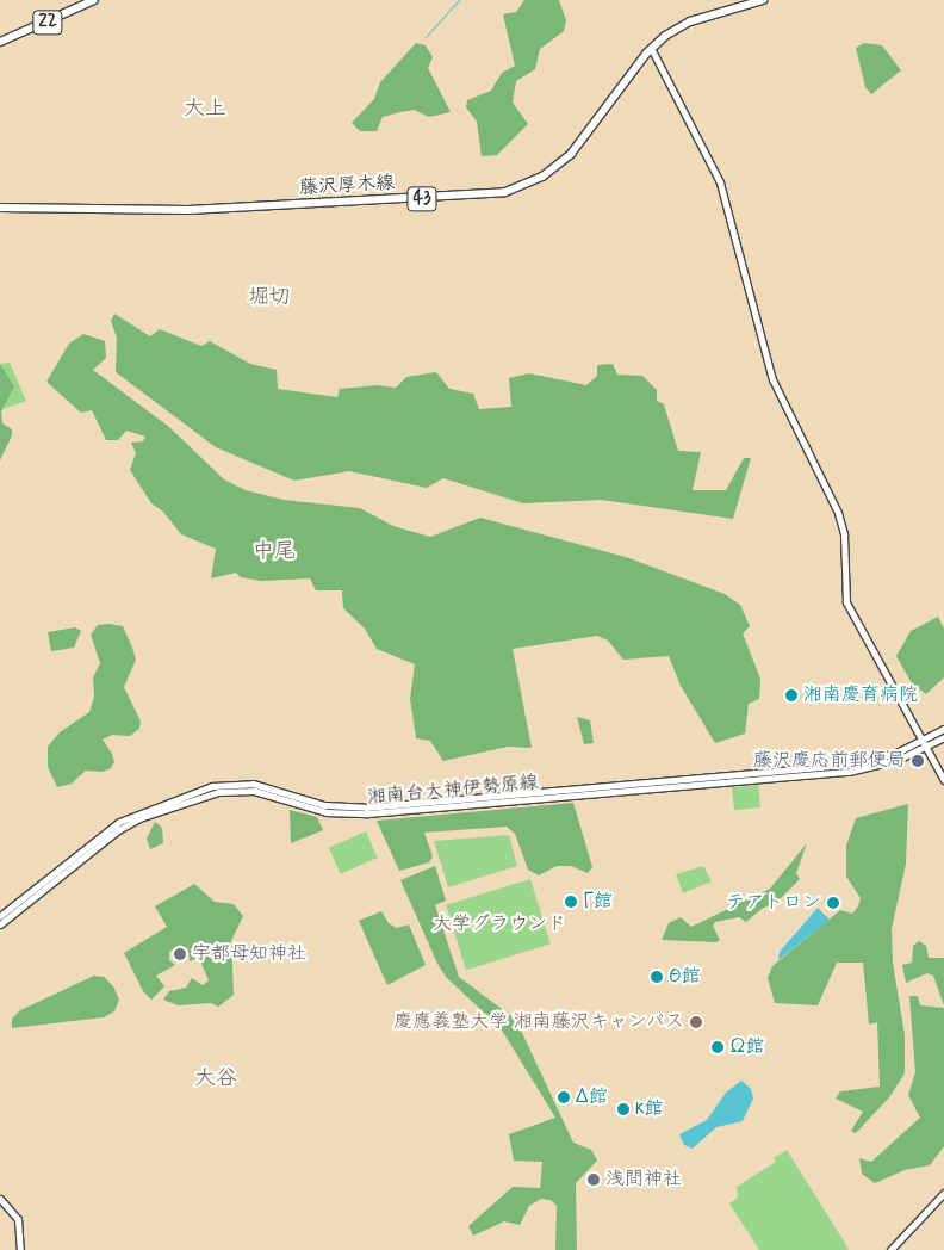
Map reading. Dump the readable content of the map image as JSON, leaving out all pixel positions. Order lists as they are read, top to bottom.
{
  "streets": {
    "main road": ["22", "藤沢厚木線", "43"],
    "street": ["湘南台大神伊勢原線"]
  },
  "districts": [
    "大上",
    "堀切",
    "中尾",
    "大谷"
  ],
  "parks": ["大学グラウンド"],
  "places": [
    "湘南慶育病院",
    "藤沢慶応前郵便局",
    "Γ館",
    "テアトロン",
    "宇都母知神社",
    "Θ館",
    "慶應義塾大学 湘南藤沢キャンパス",
    "Ω館",
    "Δ館",
    "κ館",
    "浅間神社"
  ]
}
